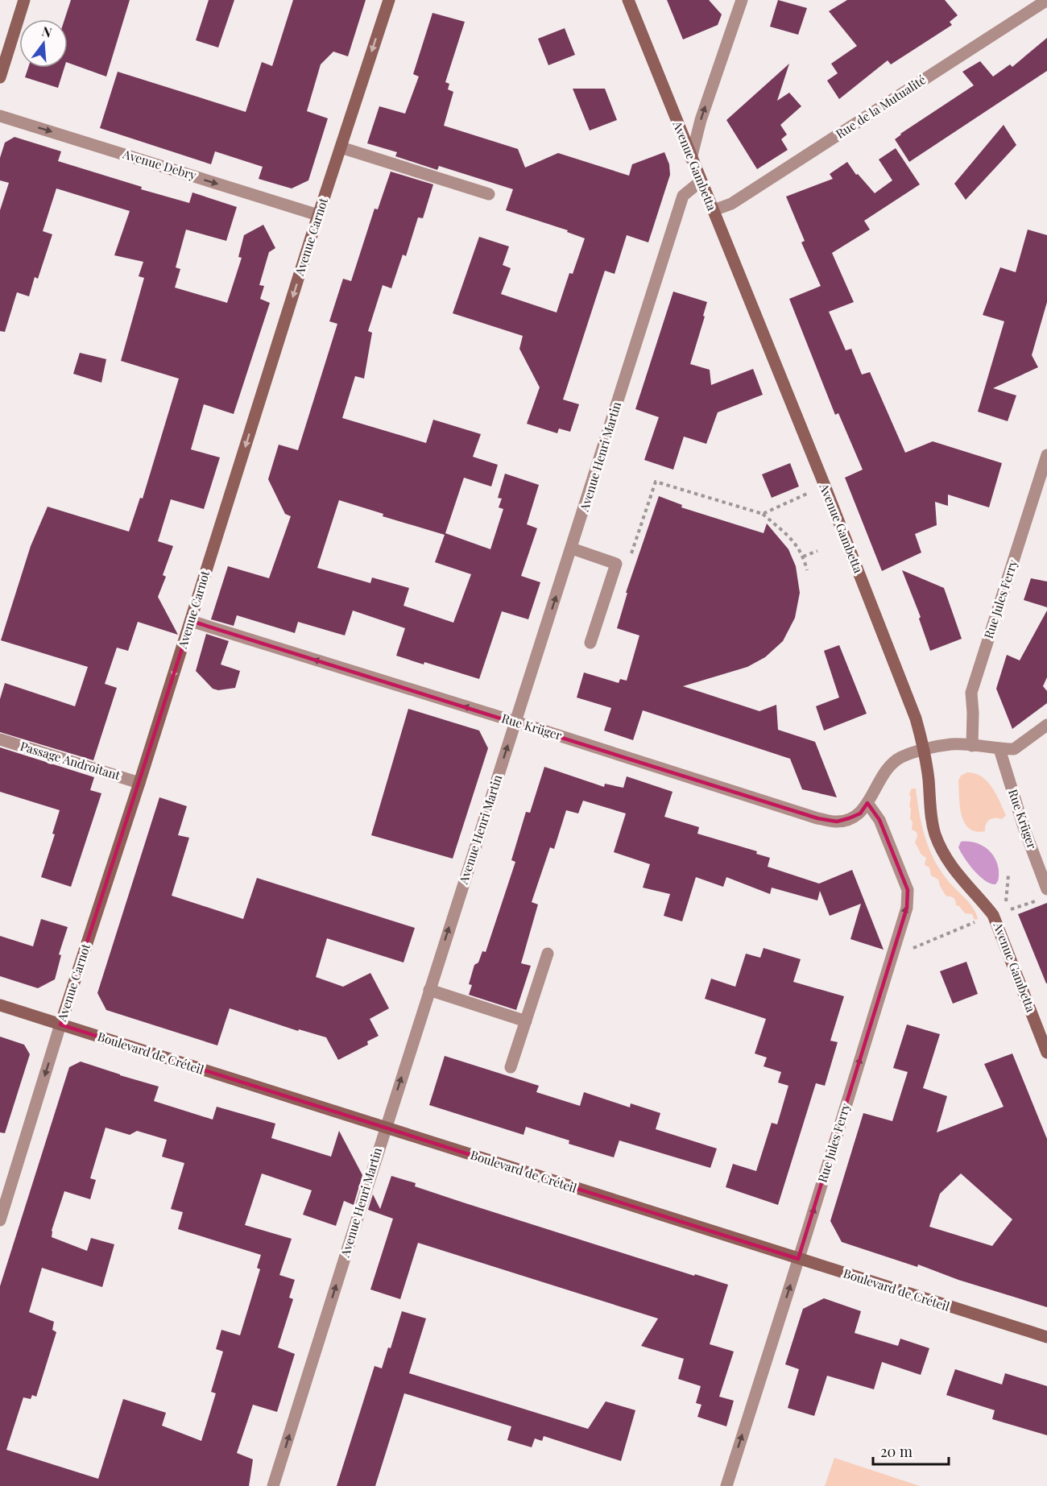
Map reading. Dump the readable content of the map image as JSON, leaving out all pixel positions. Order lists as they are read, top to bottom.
{
  "streets": {
    "street": [
      "Rue de la Mutualité",
      "Avenue Debry",
      "Avenue Gambetta",
      "Avenue Carnot",
      "Avenue Henri Martin",
      "Rue Jules Ferry",
      "Rue Krüger",
      "Passage Androitant",
      "Boulevard de Créteil"
    ]
  },
  "crossings": [
    ["Rue de la Mutualité", "Avenue Gambetta"],
    ["Avenue Debry", "Avenue Carnot"],
    ["Avenue Gambetta", "Avenue Henri Martin"],
    ["Avenue Carnot", "Rue Krüger"],
    ["Avenue Carnot", "Passage Androitant"],
    ["Avenue Carnot", "Boulevard de Créteil"],
    ["Avenue Henri Martin", "Rue Krüger"],
    ["Avenue Henri Martin", "Boulevard de Créteil"],
    ["Rue Jules Ferry", "Rue Krüger"],
    ["Rue Jules Ferry", "Boulevard de Créteil"]
  ],
  "one_way": [
    "Avenue Debry",
    "Avenue Carnot",
    "Avenue Henri Martin",
    "Rue Jules Ferry",
    "Rue Krüger"
  ],
  "scale_bar": "20 m",
  "north": "top"
}
